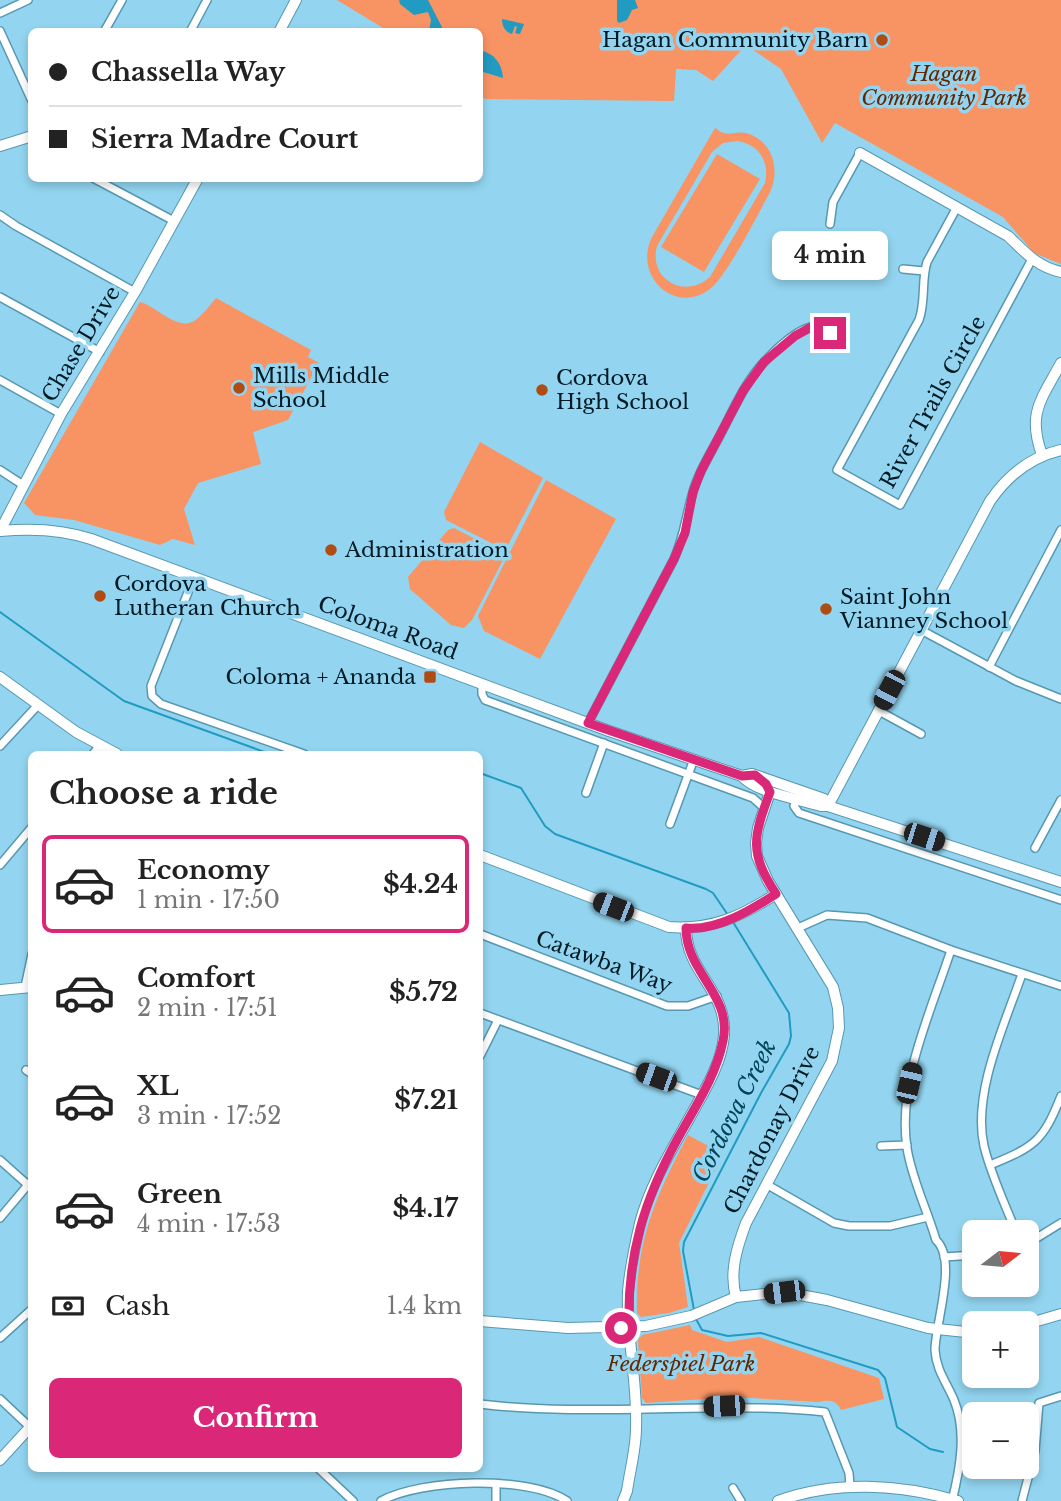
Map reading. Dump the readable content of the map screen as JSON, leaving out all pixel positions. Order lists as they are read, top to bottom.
{
  "streets": {
    "street": [
      "Chase Drive",
      "River Trails Circle",
      "Coloma Road",
      "Catawba Way",
      "Chardonay Drive"
    ]
  },
  "crossings": [
    ["Chase Drive", "Coloma Road"],
    ["Coloma Road", "Chardonay Drive"]
  ],
  "water": ["Cordova Creek"],
  "parks": ["Hagan Community Park", "Federspiel Park"],
  "places": {
    "other": [
      "Hagan Community Barn",
      "Mills Middle School",
      "Cordova High School",
      "Administration",
      "Cordova Lutheran Church",
      "Saint John Vianney School"
    ],
    "transit": ["Coloma + Ananda"]
  },
  "north": "right",
  "page": {
    "banner": ["Chassella Way", "Sierra Madre Court"],
    "bubble": "4 min",
    "heading": "Choose a ride",
    "list": [
      {
        "name": "Economy",
        "note": "1 min · 17:50",
        "value": "$4.24"
      },
      {
        "name": "Comfort",
        "note": "2 min · 17:51",
        "value": "$5.72"
      },
      {
        "name": "XL",
        "note": "3 min · 17:52",
        "value": "$7.21"
      },
      {
        "name": "Green",
        "note": "4 min · 17:53",
        "value": "$4.17"
      }
    ],
    "map_buttons": ["+", "−"],
    "pay": ["Cash", "1.4 km"],
    "buttons": "Confirm"
  }
}
